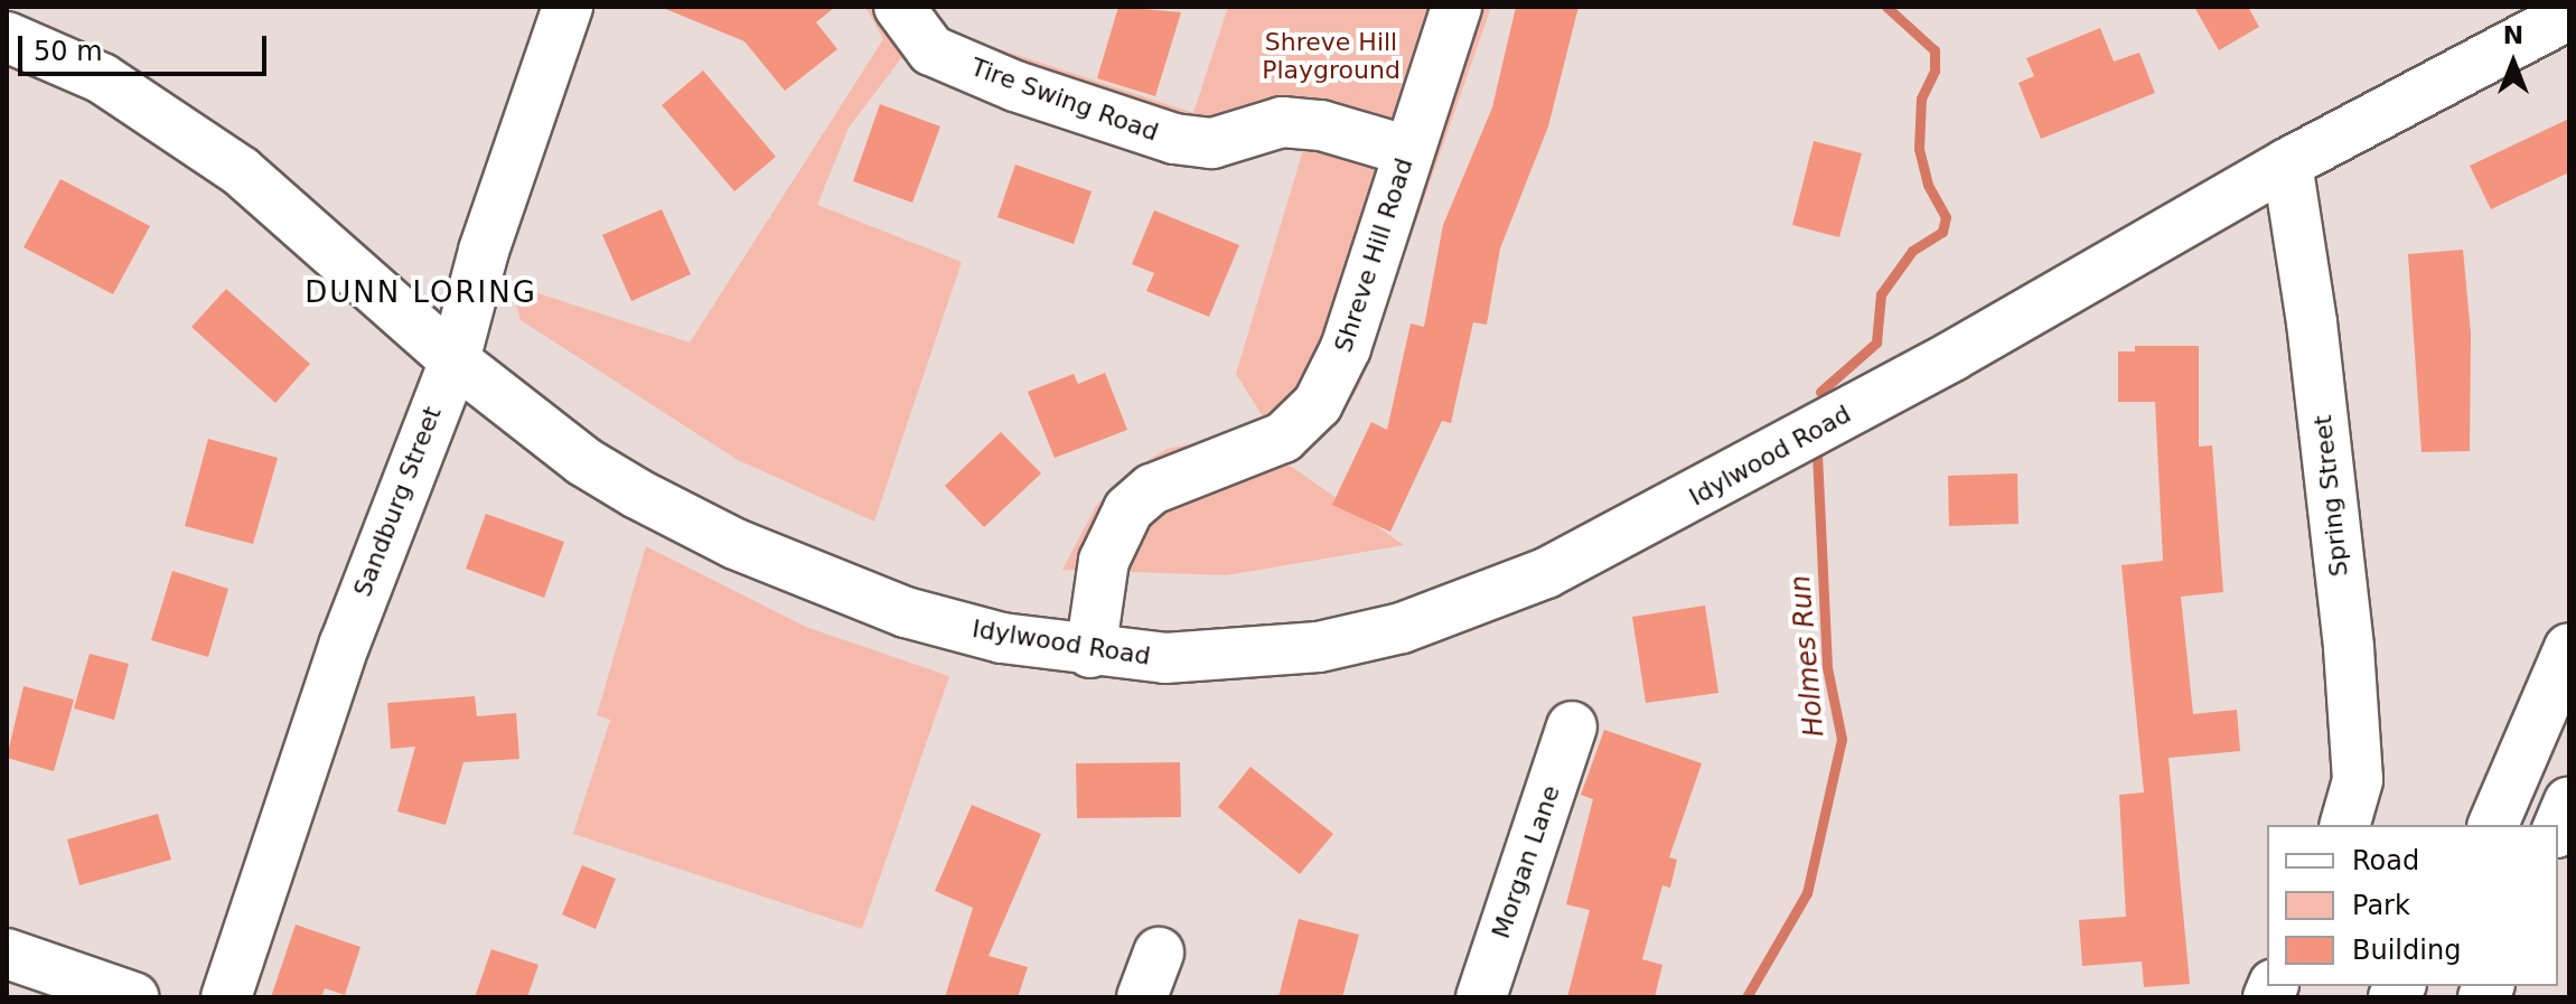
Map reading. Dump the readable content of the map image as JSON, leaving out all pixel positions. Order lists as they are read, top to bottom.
{
  "streets": {
    "main road": [
      "Tire Swing Road",
      "Shreve Hill Road",
      "Idylwood Road",
      "Spring Street",
      "Sandburg Street",
      "Morgan Lane"
    ]
  },
  "crossings": [
    ["Tire Swing Road", "Shreve Hill Road"],
    ["Shreve Hill Road", "Idylwood Road"],
    ["Idylwood Road", "Spring Street"],
    ["Idylwood Road", "Sandburg Street"]
  ],
  "districts": ["DUNN LORING"],
  "water": ["Holmes Run"],
  "parks": ["Shreve Hill Playground"],
  "legend": ["Road", "Park", "Building"],
  "scale_bar": "50 m",
  "north": "top"
}
